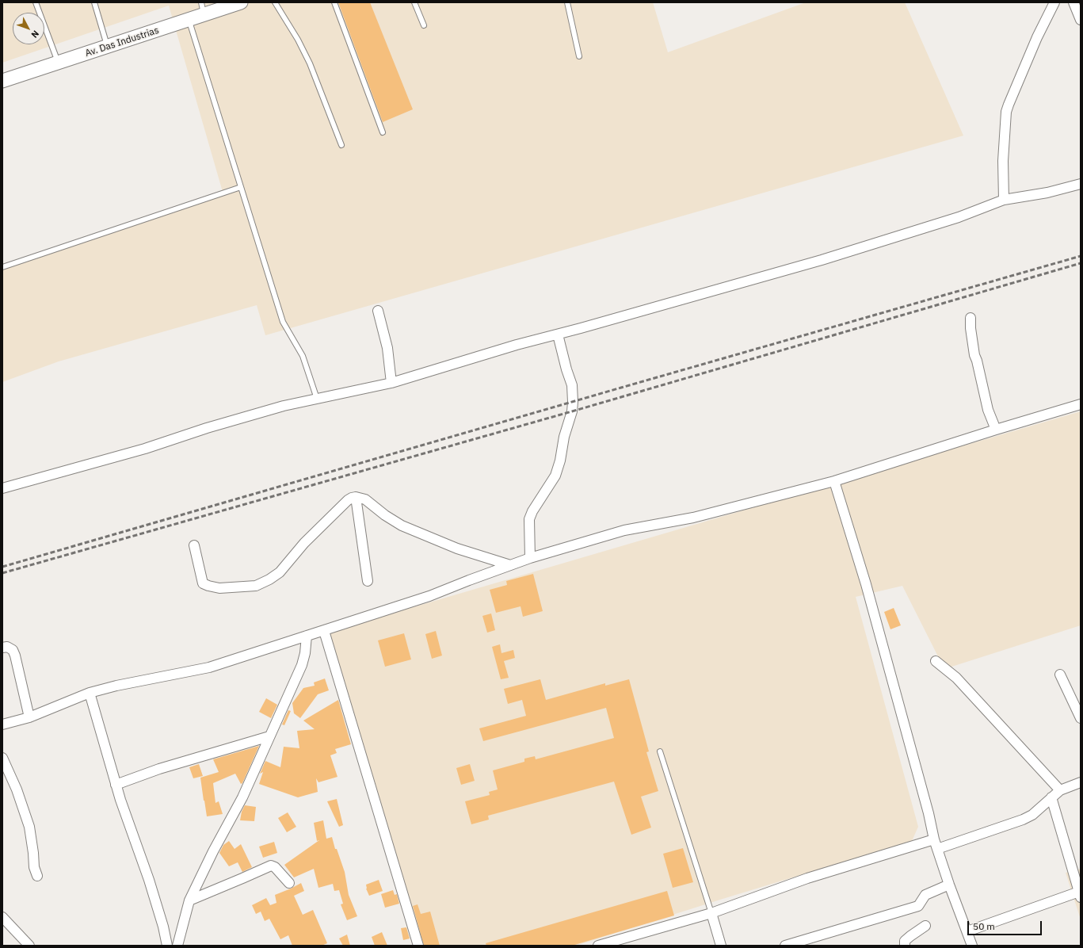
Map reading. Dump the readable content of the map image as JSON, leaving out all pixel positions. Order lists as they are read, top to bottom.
{
  "streets": {
    "main road": ["Av. Das Industrias"]
  },
  "scale_bar": "50 m",
  "north": "bottom right"
}
